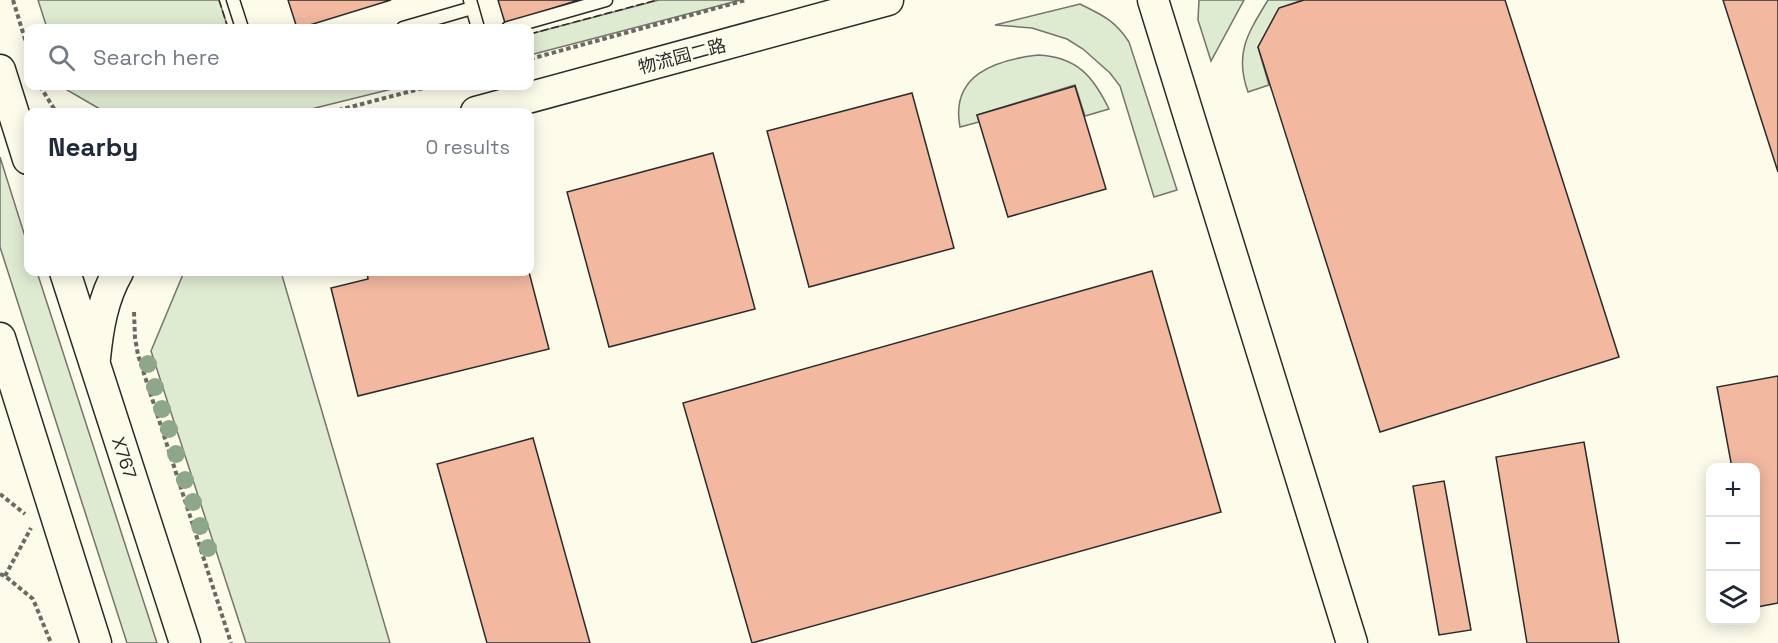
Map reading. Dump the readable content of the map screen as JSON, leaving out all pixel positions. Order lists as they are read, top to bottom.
{
  "streets": {
    "street": ["物流园二路", "X767"]
  },
  "page": {
    "search": "Search here",
    "heading": ["Nearby", "0 results"],
    "map_buttons": ["+", "−"]
  }
}
